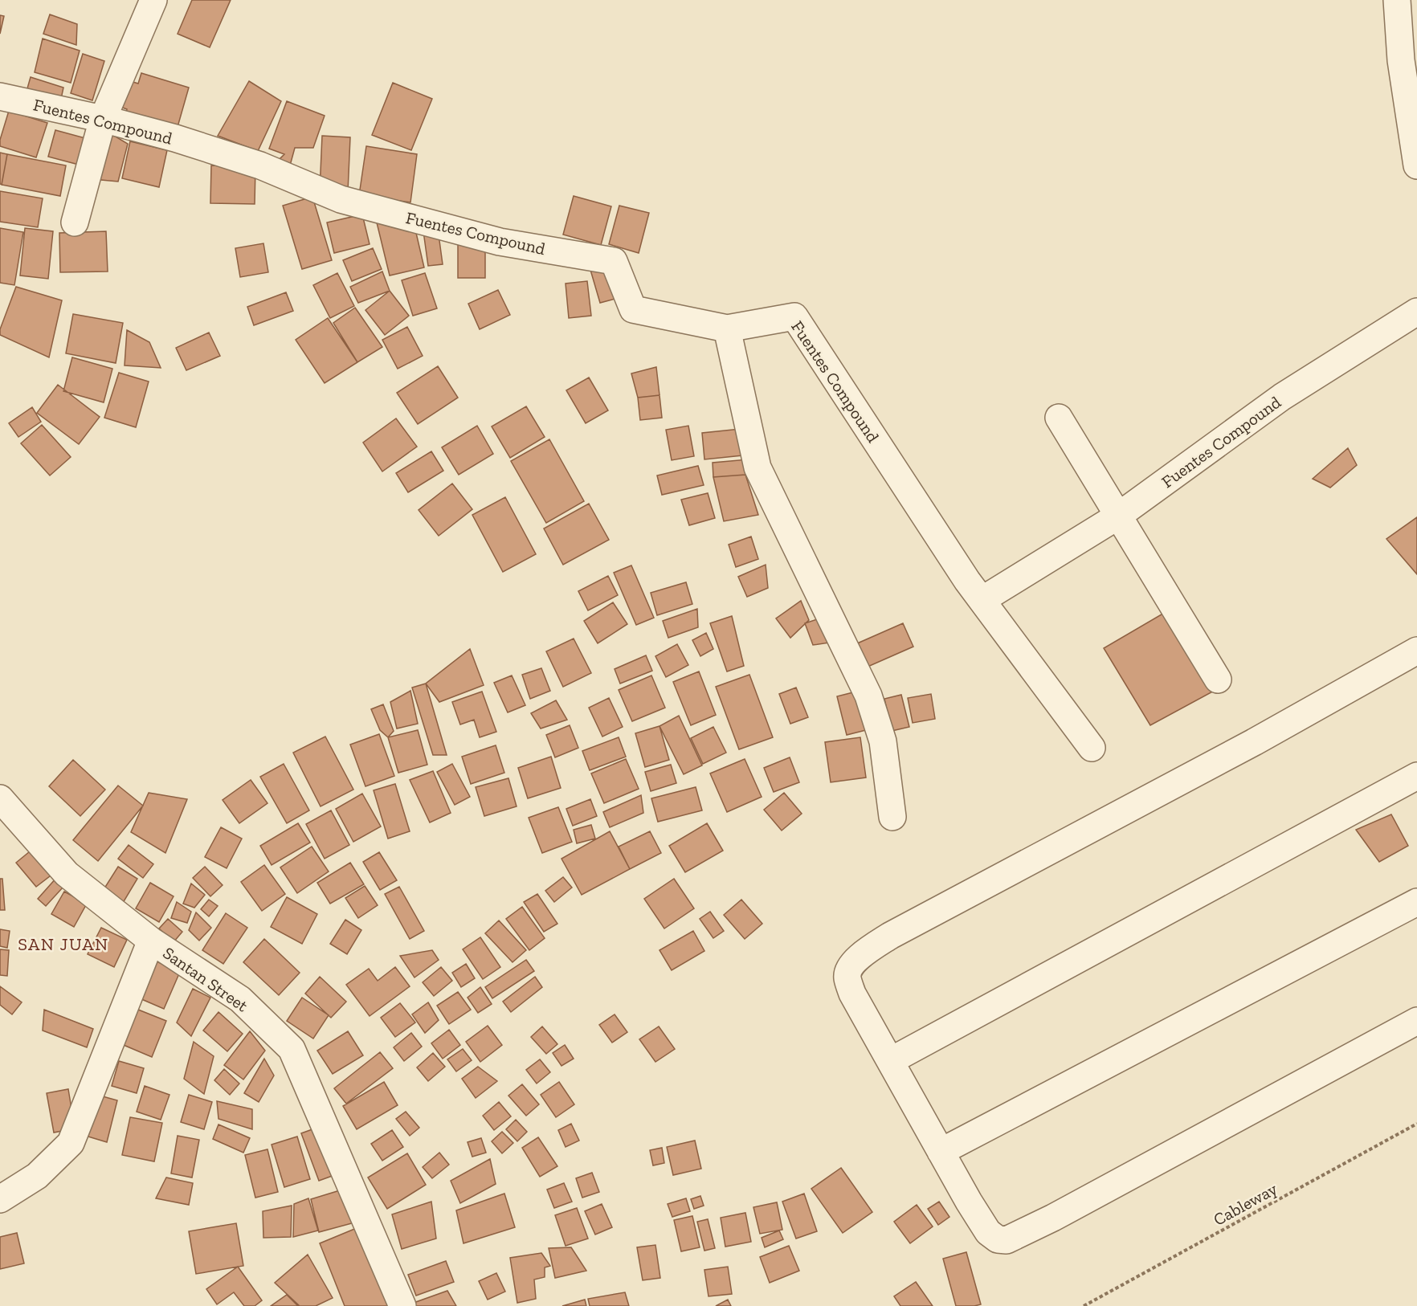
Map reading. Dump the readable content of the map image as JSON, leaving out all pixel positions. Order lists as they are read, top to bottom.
{
  "streets": {
    "street": ["Fuentes Compound", "Santan Street"],
    "path": ["Cableway"]
  },
  "districts": ["SAN JUAN"]
}
